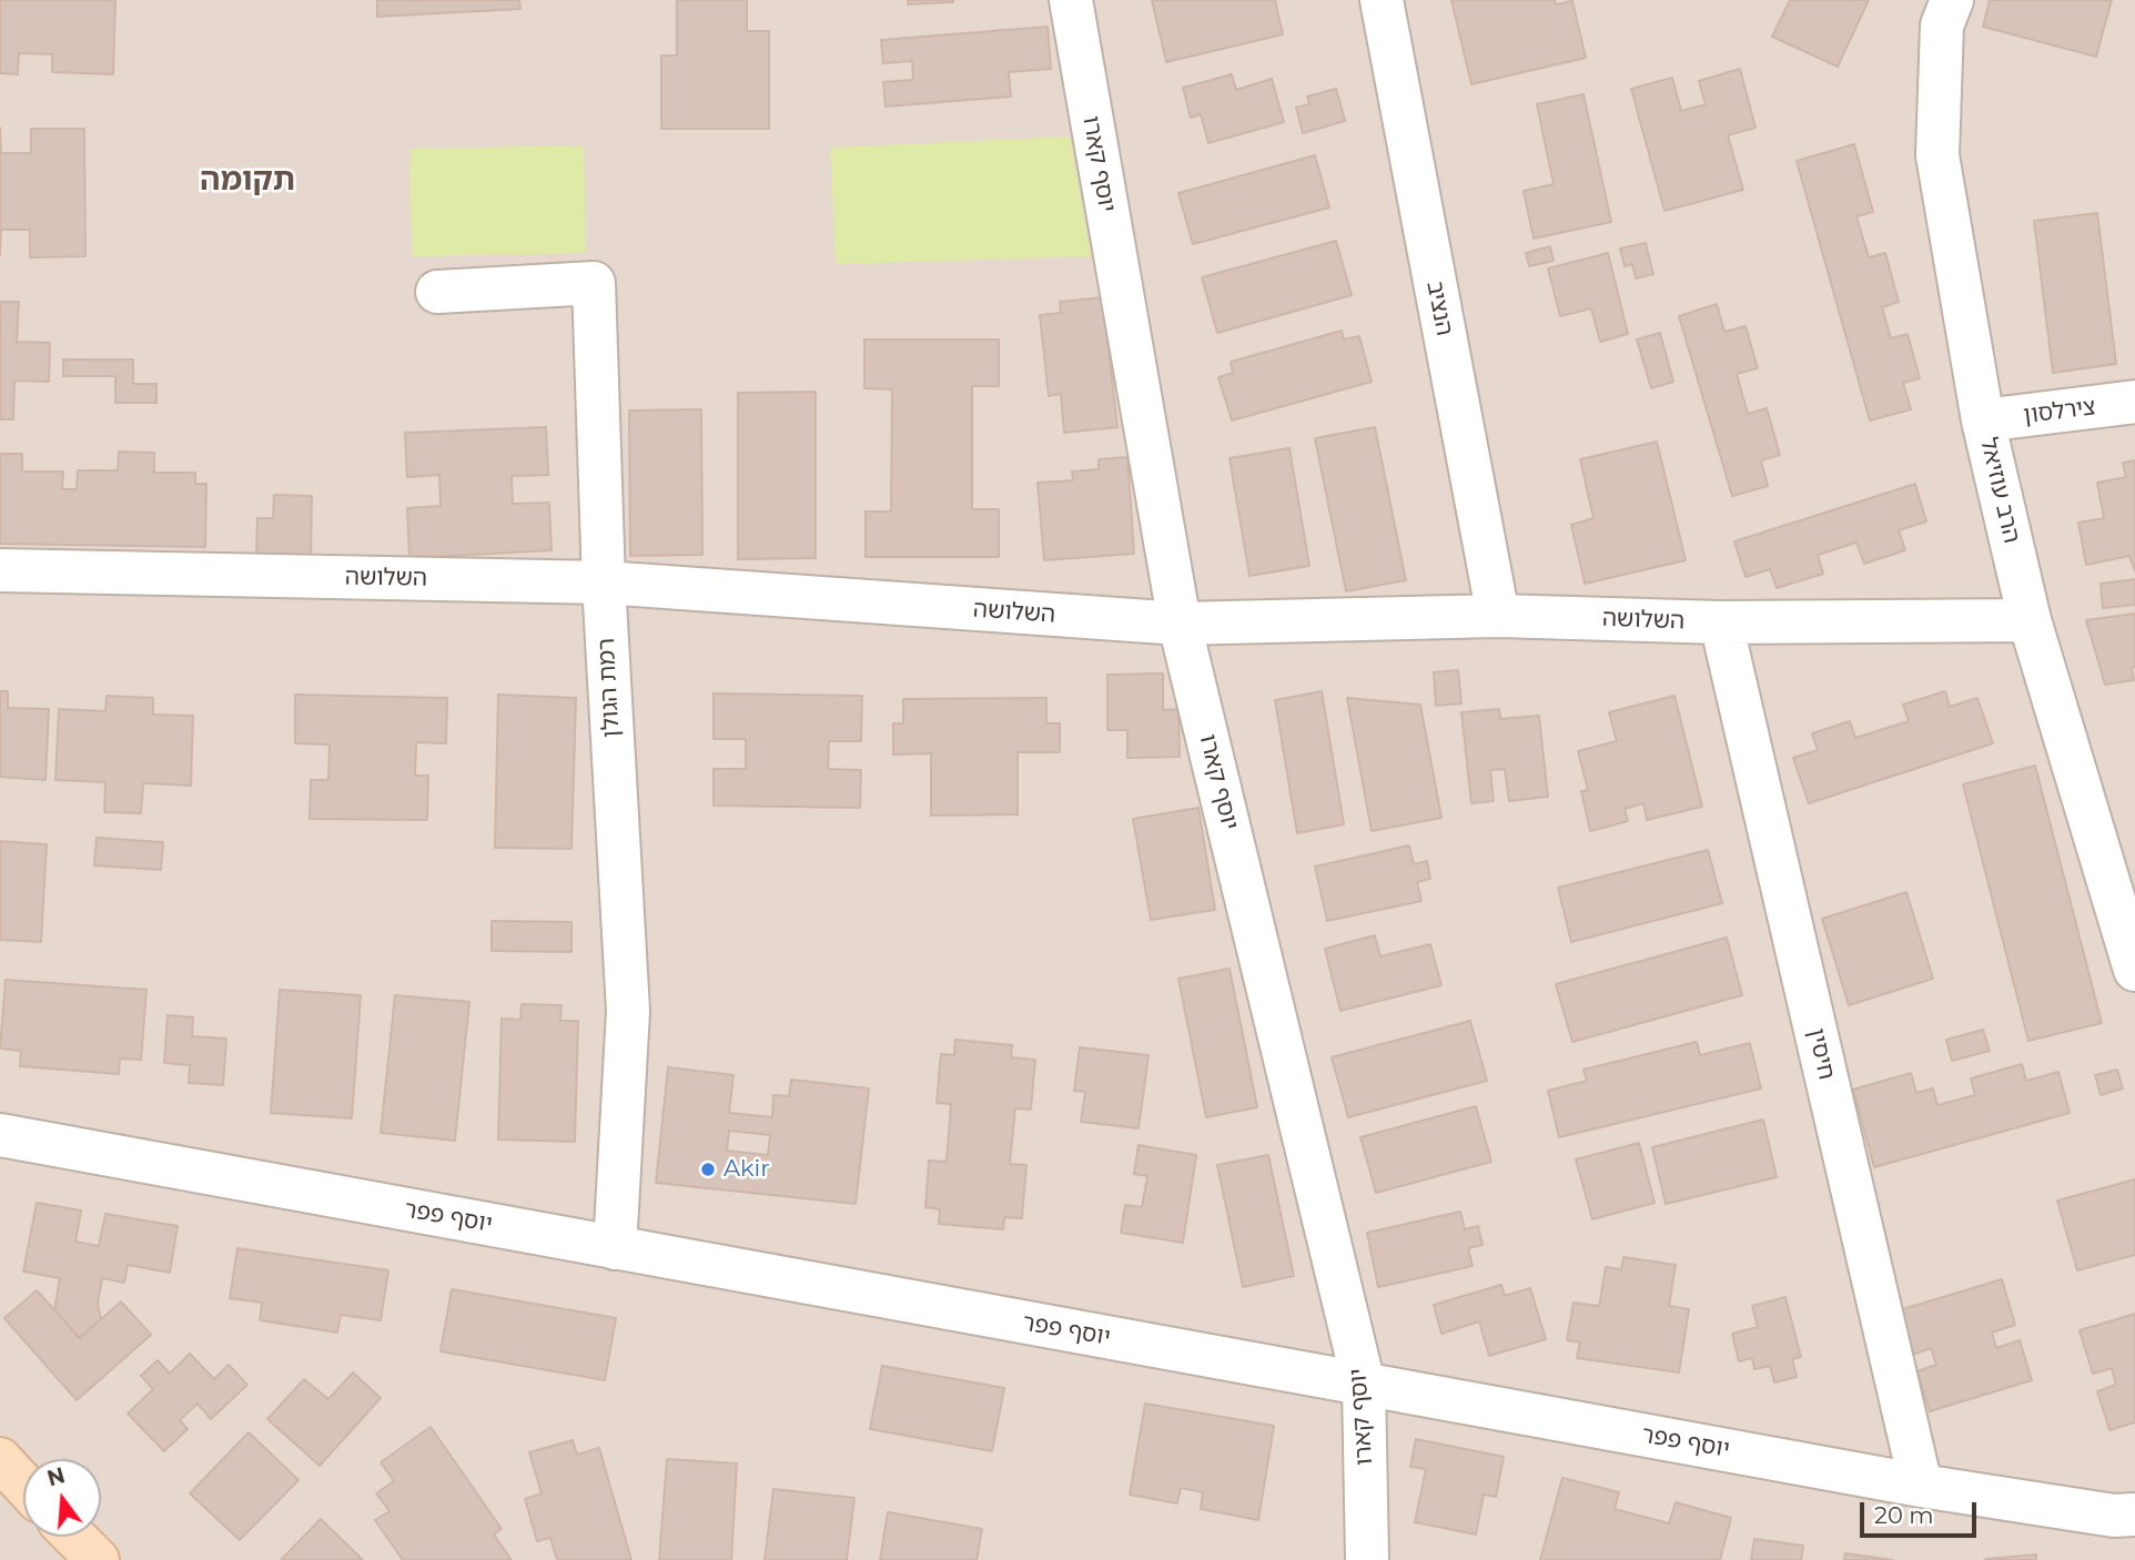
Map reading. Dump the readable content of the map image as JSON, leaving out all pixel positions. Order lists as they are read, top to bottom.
{
  "streets": {
    "street": [
      "יוסף קארו",
      "הנציב",
      "צירלסון",
      "הרב עוזיאל",
      "השלושה",
      "רמת הגולן",
      "חיסין",
      "יוסף פפר"
    ]
  },
  "crossings": [
    ["יוסף קארו", "השלושה"],
    ["יוסף קארו", "יוסף פפר"],
    ["הנציב", "השלושה"],
    ["צירלסון", "הרב עוזיאל"],
    ["הרב עוזיאל", "השלושה"],
    ["השלושה", "רמת הגולן"],
    ["השלושה", "חיסין"],
    ["רמת הגולן", "יוסף פפר"],
    ["חיסין", "יוסף פפר"]
  ],
  "districts": ["תקומה"],
  "places": ["Akir"],
  "scale_bar": "20 m",
  "north": "top"
}
